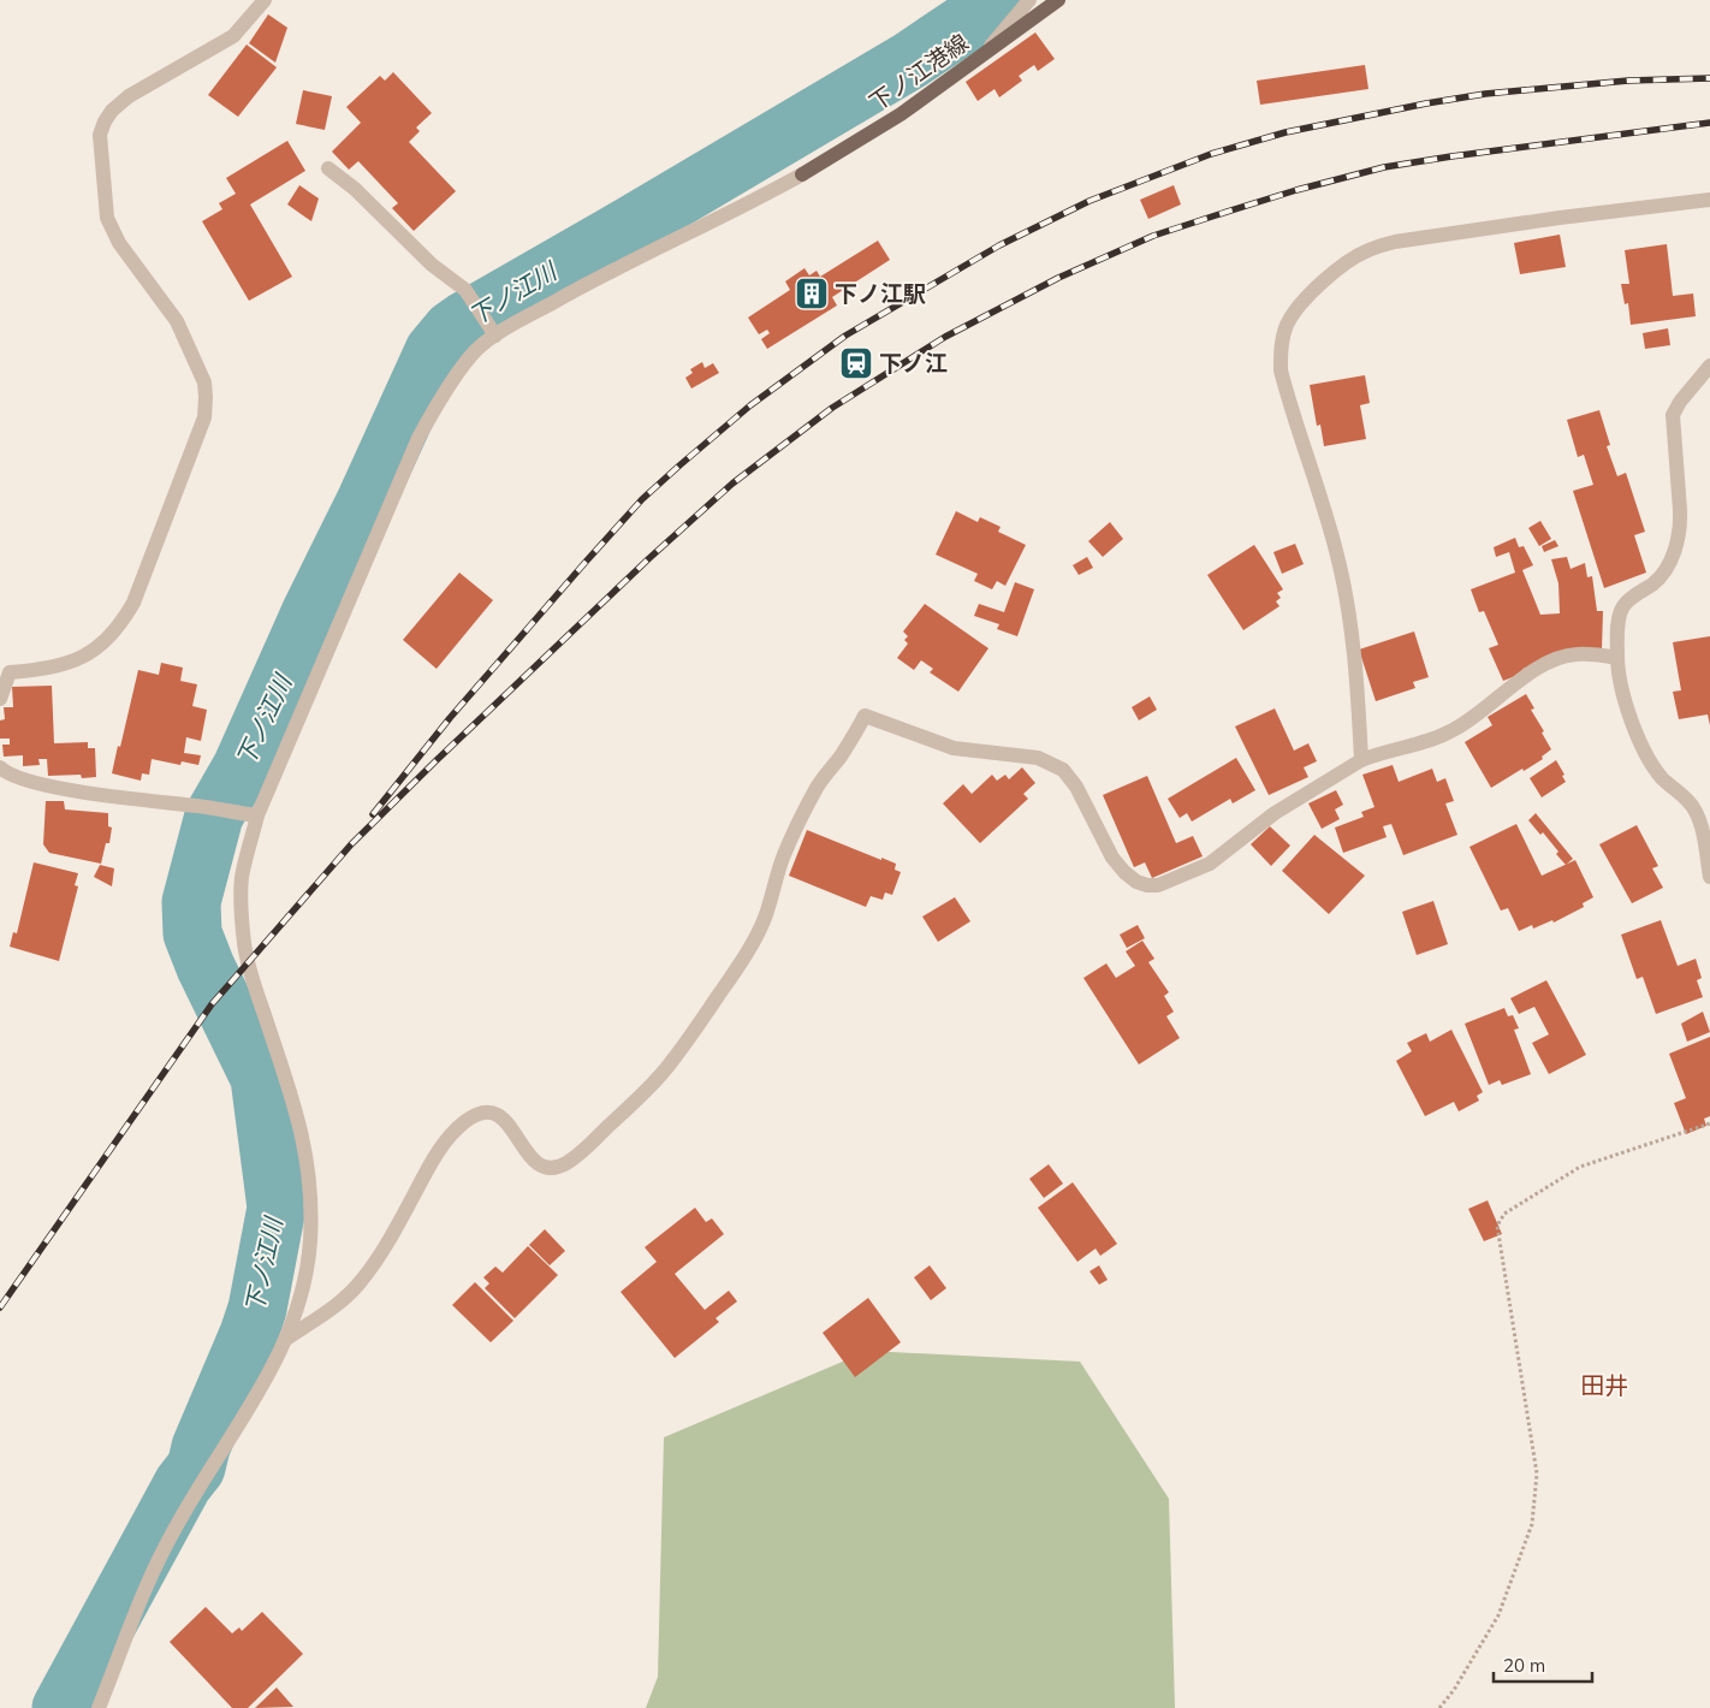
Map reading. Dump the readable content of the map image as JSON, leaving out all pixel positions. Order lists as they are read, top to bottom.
{
  "streets": {
    "main road": ["下ノ江港線"]
  },
  "districts": ["田井"],
  "water": ["下ノ江川"],
  "places": {
    "building": ["下ノ江駅"],
    "station": ["下ノ江"]
  },
  "scale_bar": "20 m"
}
